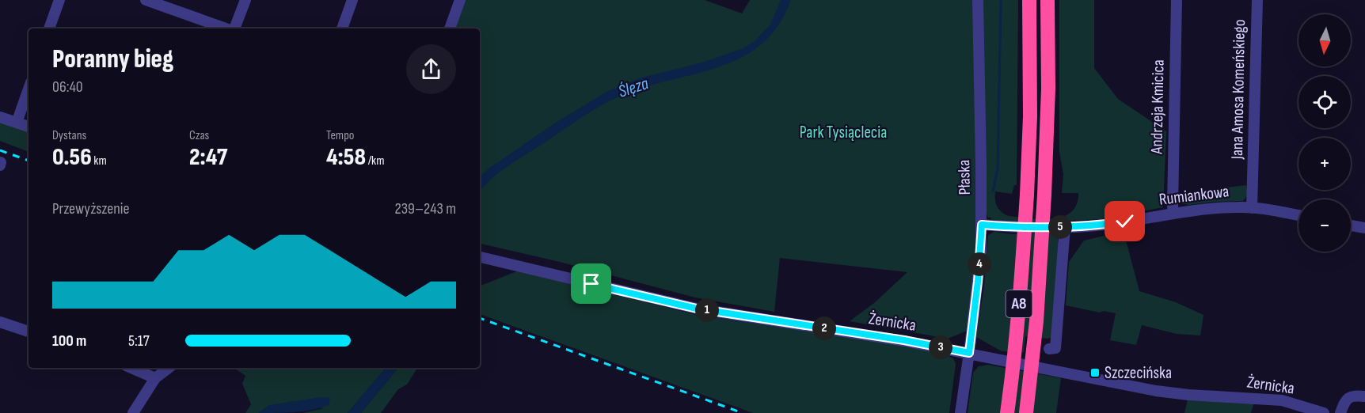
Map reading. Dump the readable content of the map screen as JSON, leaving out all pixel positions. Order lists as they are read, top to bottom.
{
  "streets": {
    "highway": ["A8"],
    "street": [
      "Jana Amosa Komeńskiego",
      "Andrzeja Kmicica",
      "Płaska",
      "Rumiankowa",
      "Żernicka"
    ]
  },
  "crossings": [
    ["Jana Amosa Komeńskiego", "Rumiankowa"],
    ["Andrzeja Kmicica", "Rumiankowa"],
    ["Płaska", "Rumiankowa"],
    ["Płaska", "Żernicka"]
  ],
  "water": ["Ślęza"],
  "parks": ["Park Tysiąclecia"],
  "places": {
    "transit": ["Szczecińska"]
  },
  "north": "bottom",
  "page": {
    "map_buttons": ["+", "−"],
    "heading": ["Poranny bieg", "06:40"],
    "stats": [
      ["Dystans", "0.56 km"],
      ["Czas", "2:47"],
      ["Tempo", "4:58 /km"]
    ],
    "chart": ["Przewyższenie", "239–243 m"],
    "pins": [
      "5",
      "4",
      "1",
      "2",
      "3"
    ],
    "list": [
      {
        "name": "100 m",
        "note": "5:17"
      }
    ]
  }
}
